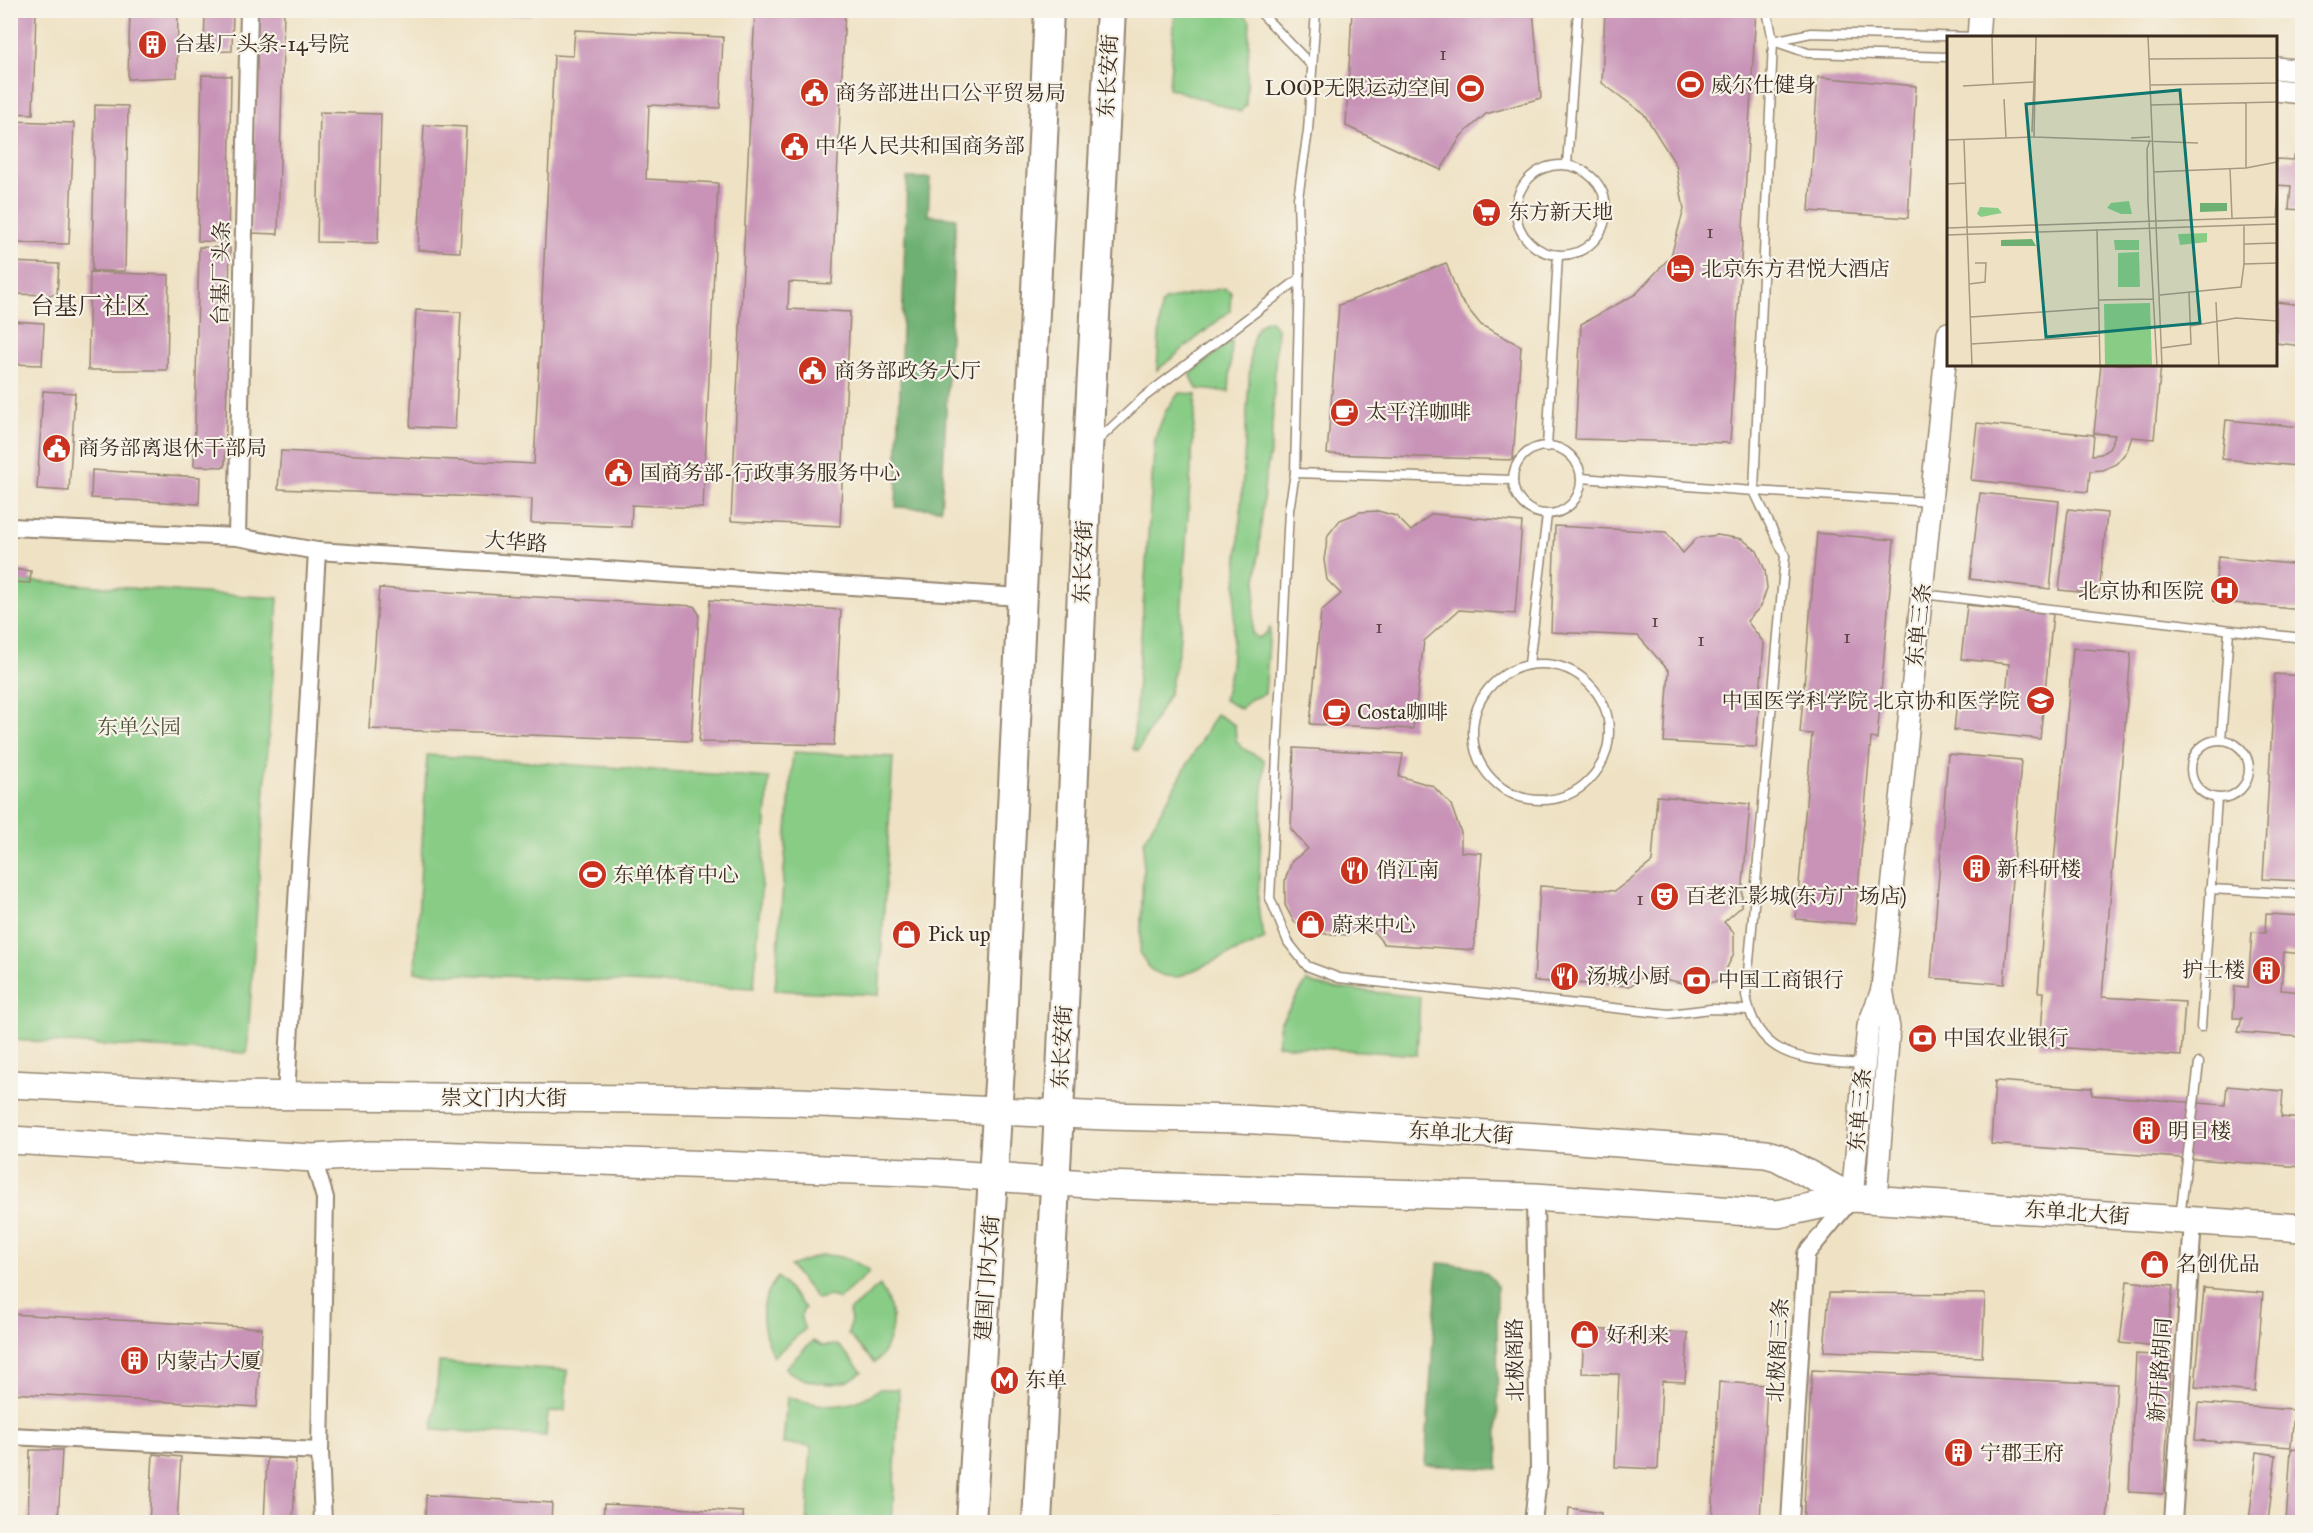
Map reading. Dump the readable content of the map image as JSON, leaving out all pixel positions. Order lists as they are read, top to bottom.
{
  "streets": {
    "highway": ["东长安街", "建国门内大街"],
    "main road": ["崇文门内大街", "东单北大街"],
    "street": [
      "台基厂头条",
      "大华路",
      "东单三条",
      "北极阁三条",
      "北极阁路",
      "新开路胡同"
    ]
  },
  "crossings": [
    ["东长安街", "崇文门内大街"],
    ["东长安街", "东单北大街"],
    ["台基厂头条", "大华路"],
    ["东单三条", "东单北大街"],
    ["东单三条", "北极阁三条"],
    ["崇文门内大街", "东单北大街"],
    ["崇文门内大街", "建国门内大街"],
    ["东单北大街", "建国门内大街"],
    ["东单北大街", "北极阁三条"],
    ["东单北大街", "北极阁路"],
    ["东单北大街", "新开路胡同"]
  ],
  "districts": ["台基厂社区"],
  "parks": ["东单公园"],
  "places": {
    "building": [
      "台基厂头条-14号院",
      "新科研楼",
      "护士楼",
      "明日楼",
      "内蒙古大厦",
      "宁郡王府"
    ],
    "sports": ["威尔仕健身", "LOOP无限运动空间", "东单体育中心"],
    "public building": [
      "商务部进出口公平贸易局",
      "中华人民共和国商务部",
      "商务部政务大厅",
      "商务部离退休干部局",
      "国商务部-行政事务服务中心"
    ],
    "supermarket": ["东方新天地"],
    "hotel": ["北京东方君悦大酒店"],
    "cafe": ["太平洋咖啡", "Costa咖啡"],
    "hospital": ["北京协和医院"],
    "school or university": ["中国医学科学院 北京协和医学院"],
    "restaurant": ["俏江南", "汤城小厨"],
    "theatre": ["百老汇影城(东方广场店)"],
    "shop": [
      "蔚来中心",
      "Pick up",
      "名创优品",
      "好利来"
    ],
    "bank": ["中国工商银行", "中国农业银行"],
    "metro station": ["东单"]
  },
  "house_numbers": [
    "1",
    "1",
    "1",
    "1",
    "1",
    "1",
    "1"
  ]
}
